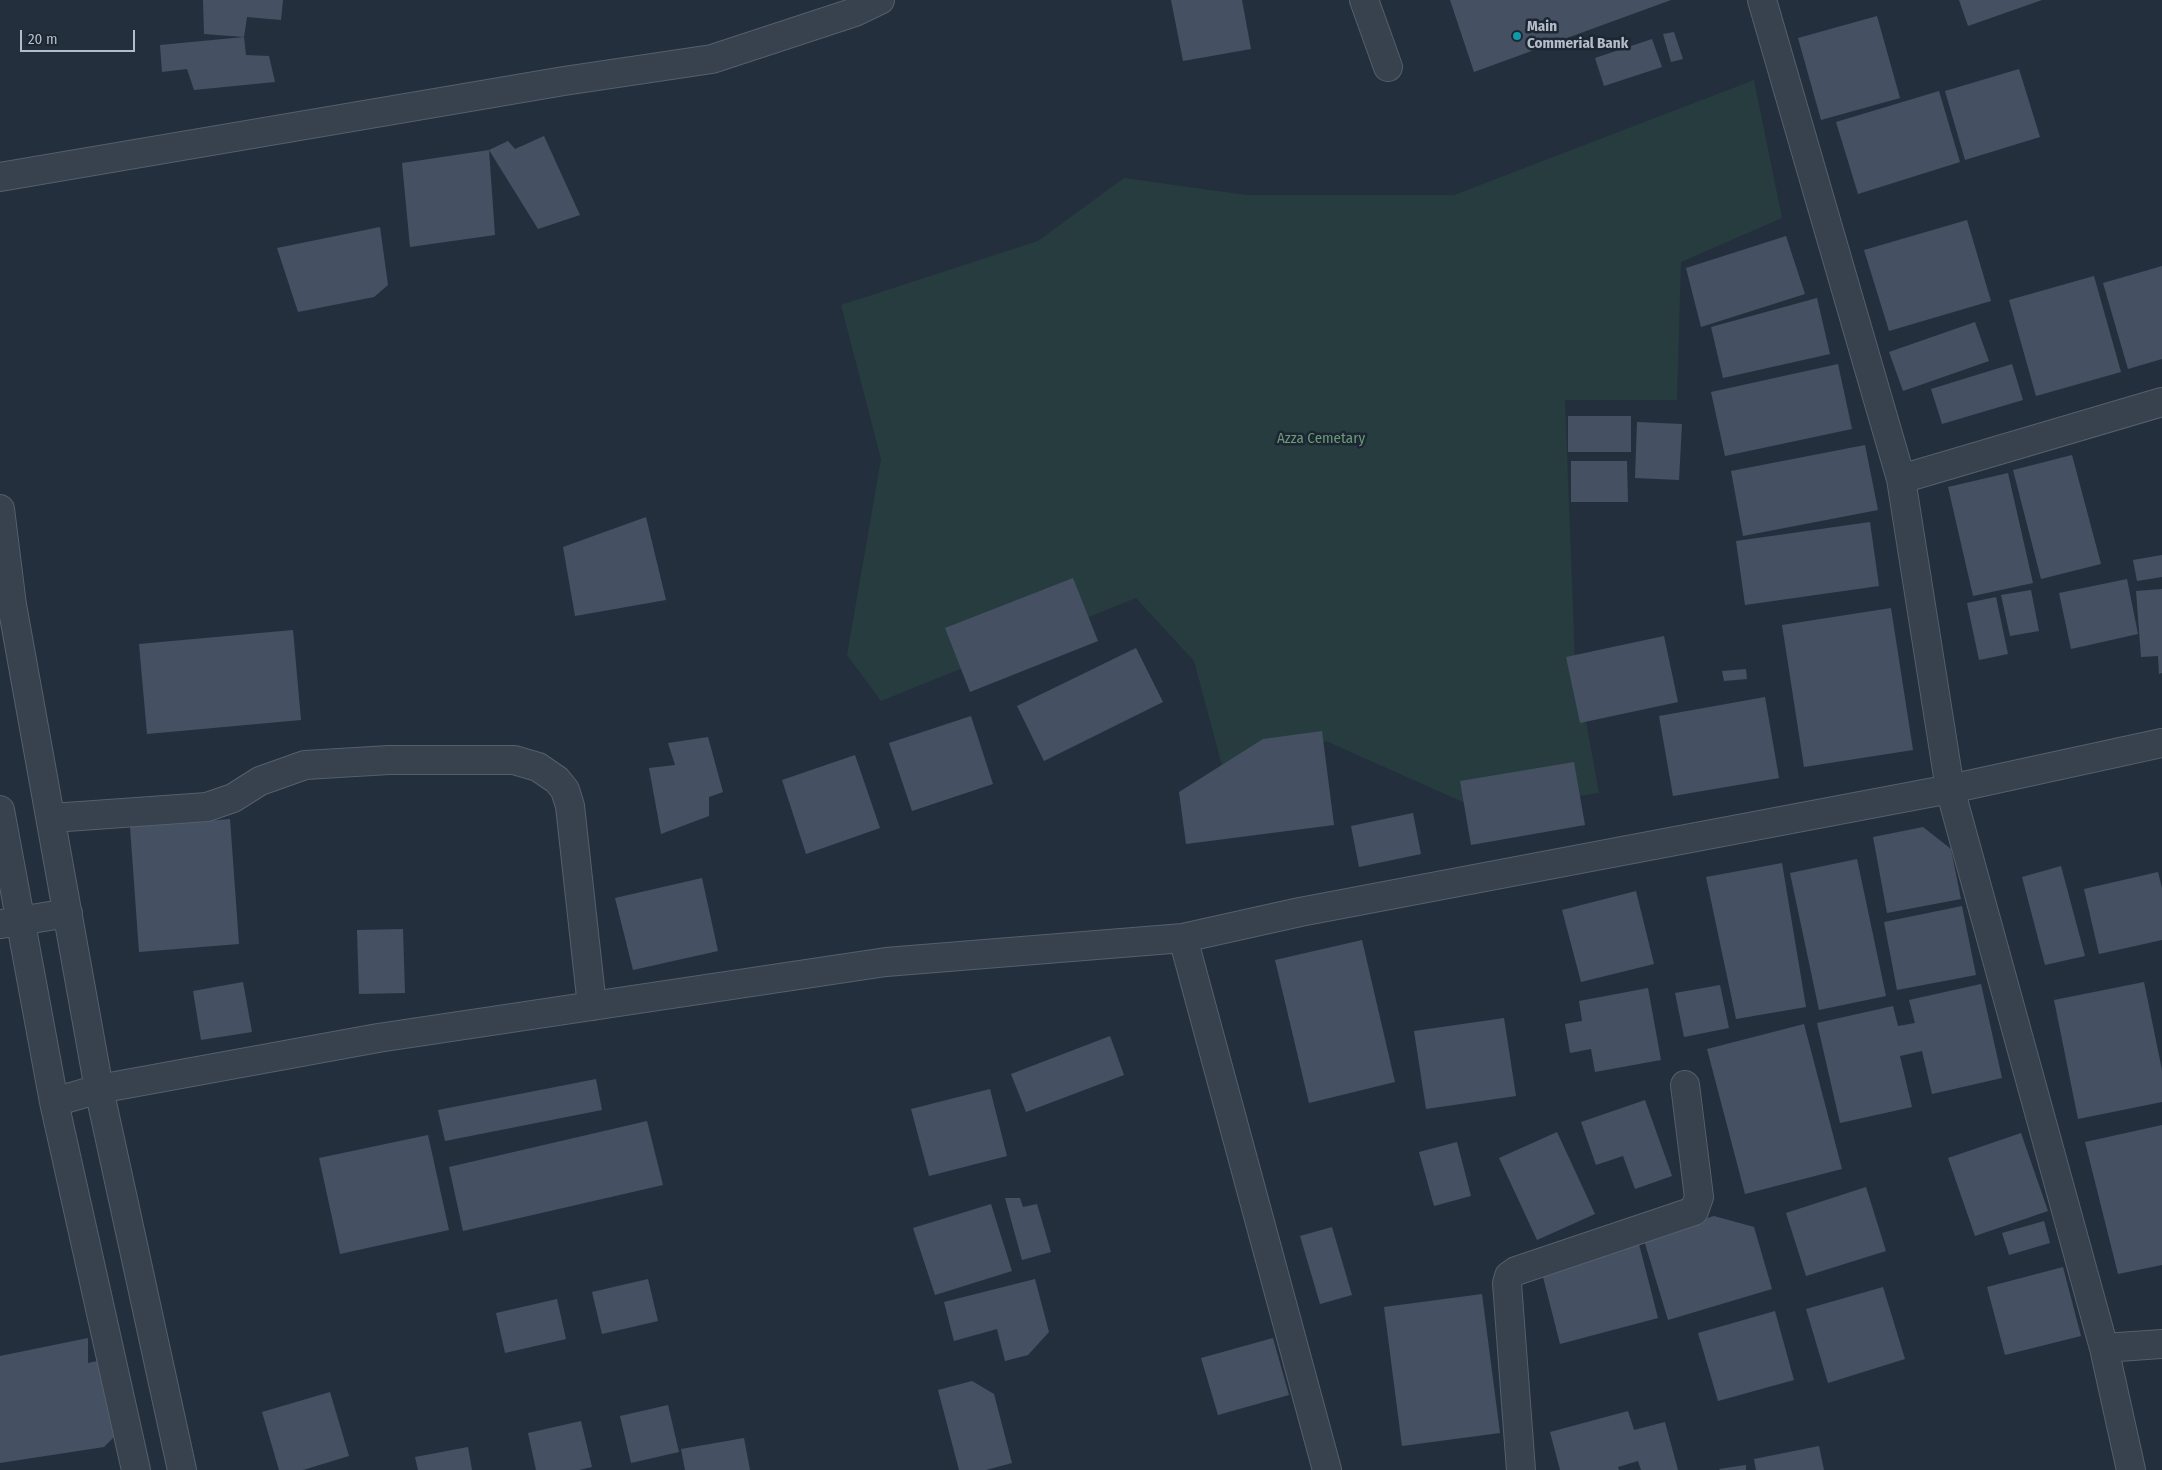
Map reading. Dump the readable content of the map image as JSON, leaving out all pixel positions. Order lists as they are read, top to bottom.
{
  "parks": ["Azza Cemetary"],
  "places": ["Main Commerial Bank"],
  "scale_bar": "20 m"
}
